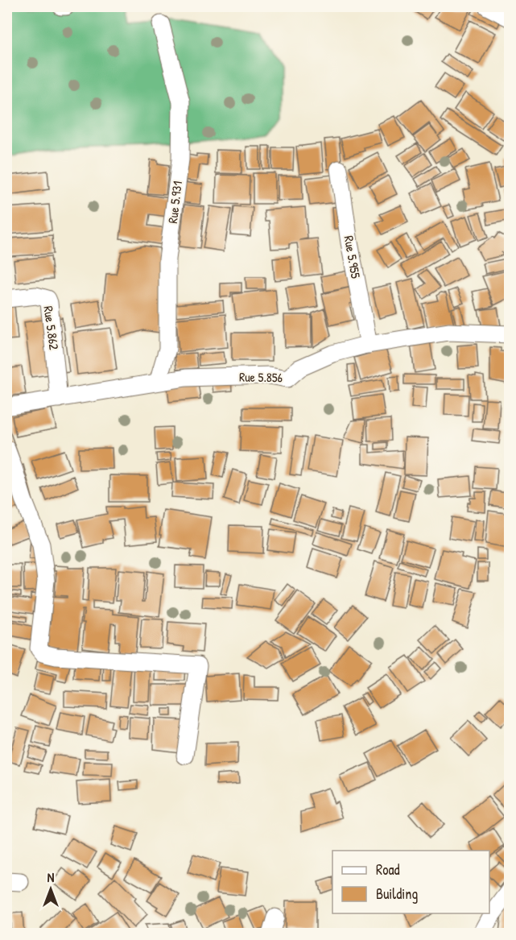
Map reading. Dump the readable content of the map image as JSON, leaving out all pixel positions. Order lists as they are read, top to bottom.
{
  "streets": {
    "street": [
      "Rue 5.931",
      "Rue 5.955",
      "Rue 5.862",
      "Rue 5.856"
    ]
  },
  "crossings": [
    ["Rue 5.931", "Rue 5.856"],
    ["Rue 5.955", "Rue 5.856"],
    ["Rue 5.862", "Rue 5.856"]
  ],
  "legend": ["Road", "Building"],
  "north": "top"
}
